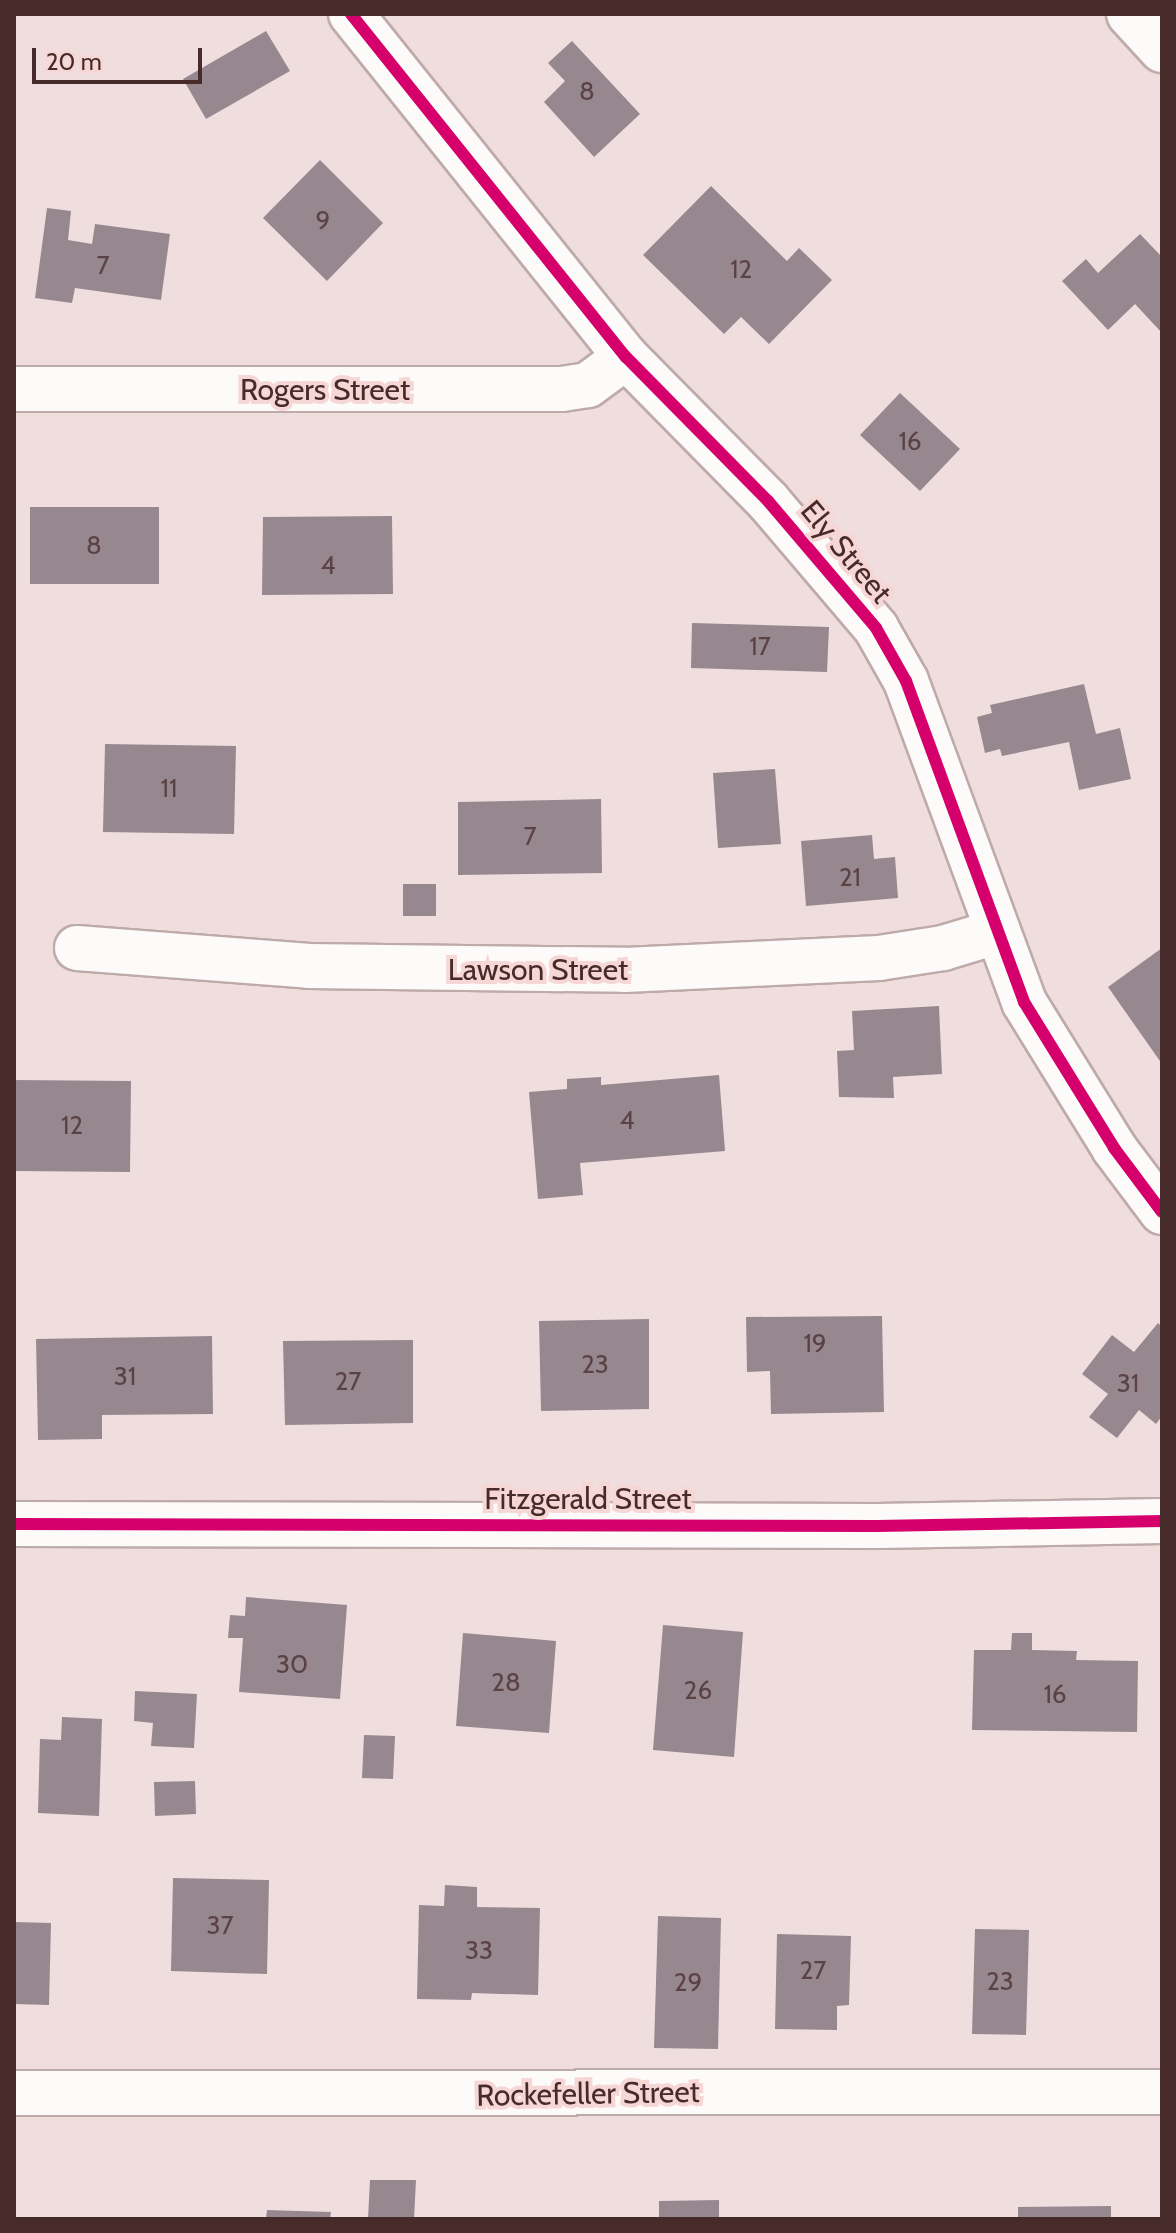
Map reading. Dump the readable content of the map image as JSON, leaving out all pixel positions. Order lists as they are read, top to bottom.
{
  "streets": {
    "street": [
      "Rogers Street",
      "Ely Street",
      "Lawson Street",
      "Fitzgerald Street",
      "Rockefeller Street"
    ]
  },
  "crossings": [
    ["Rogers Street", "Ely Street"],
    ["Ely Street", "Lawson Street"]
  ],
  "house_numbers": [
    "8",
    "9",
    "7",
    "12",
    "16",
    "8",
    "4",
    "17",
    "11",
    "7",
    "21",
    "4",
    "12",
    "19",
    "23",
    "31",
    "27",
    "31",
    "30",
    "28",
    "26",
    "16",
    "37",
    "33",
    "27",
    "23",
    "29"
  ],
  "scale_bar": "20 m"
}
